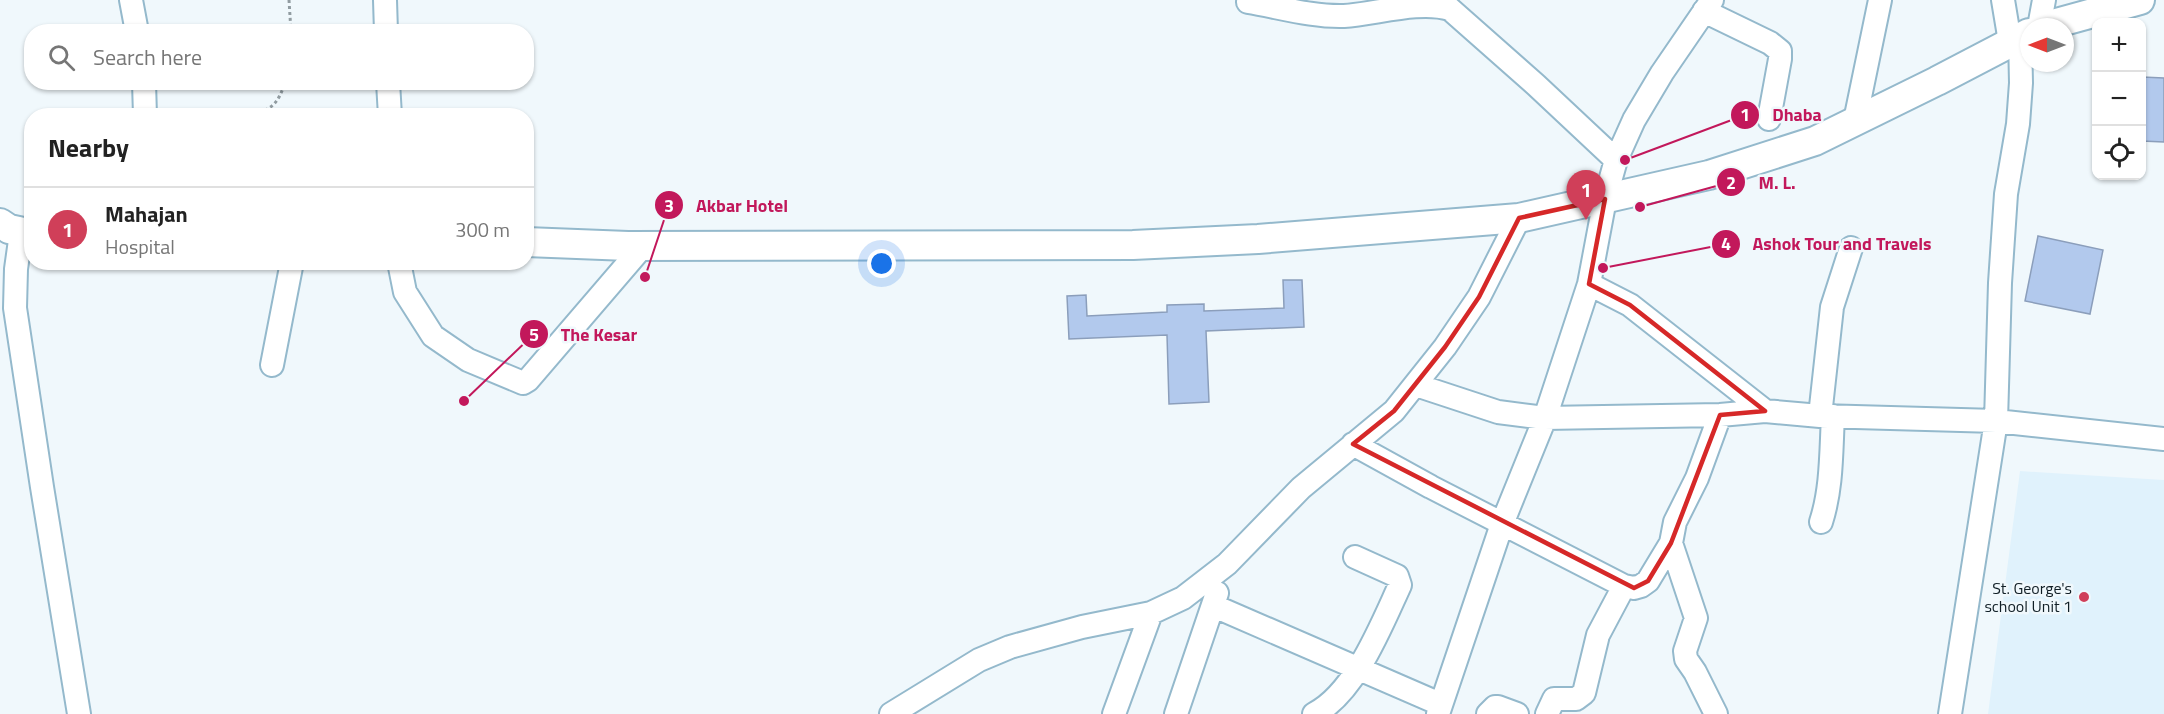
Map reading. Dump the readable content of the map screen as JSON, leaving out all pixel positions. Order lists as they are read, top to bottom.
{
  "places": [
    "Dhaba",
    "M. L.",
    "Ashok Tour and Travels",
    "Akbar Hotel",
    "The Kesar",
    "St. George's school Unit 1"
  ],
  "north": "left",
  "page": {
    "map_buttons": ["+", "−"],
    "search": "Search here",
    "heading": "Nearby",
    "pins": "1",
    "list": [
      {
        "mark": "1",
        "name": "Mahajan",
        "note": "Hospital",
        "value": "300 m"
      }
    ]
  }
}
